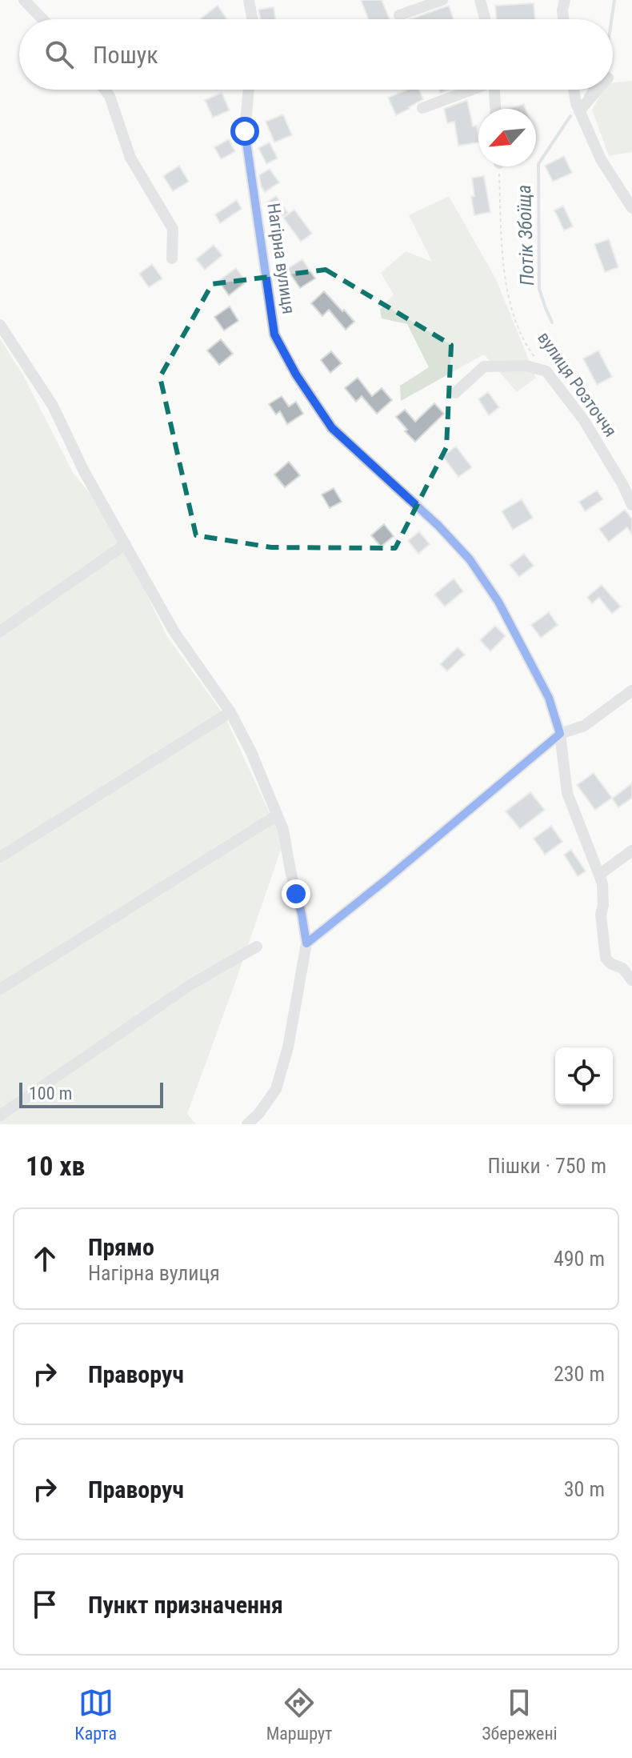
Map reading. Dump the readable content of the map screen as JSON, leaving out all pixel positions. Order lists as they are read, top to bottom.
{
  "streets": {
    "street": ["Нагірна вулиця", "вулиця Розточчя"]
  },
  "water": ["Потік Збоїща"],
  "scale_bar": "100 m",
  "north": "bottom left",
  "page": {
    "search": "Пошук",
    "scale": "100 m",
    "heading": ["10 хв", "Пішки · 750 m"],
    "list": [
      ["Прямо", "Нагірна вулиця", "490 m"],
      ["Праворуч", "230 m"],
      ["Праворуч", "30 m"],
      "Пункт призначення"
    ],
    "nav": ["Карта", "Маршрут", "Збережені"]
  }
}
